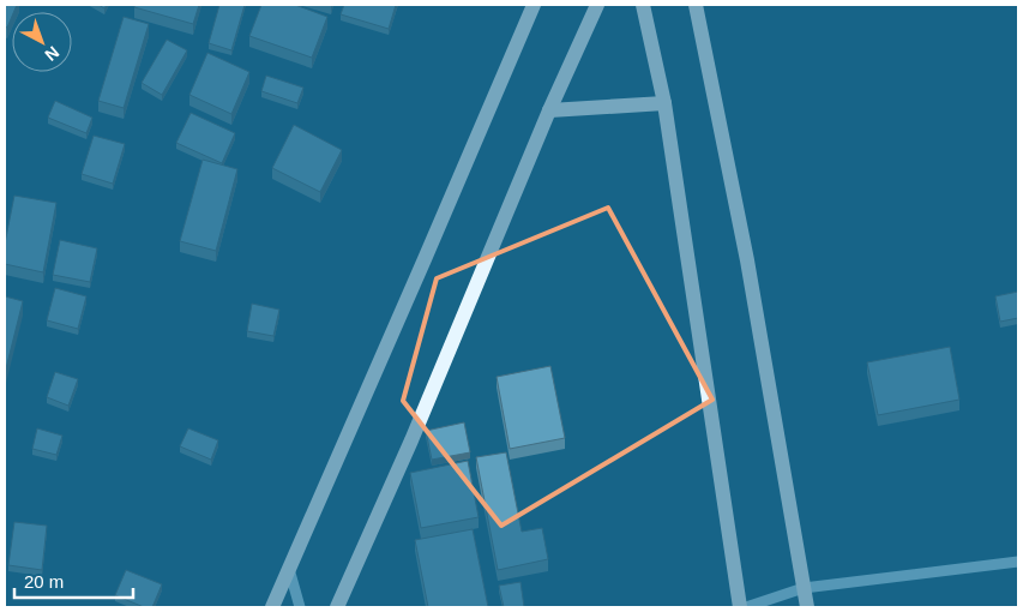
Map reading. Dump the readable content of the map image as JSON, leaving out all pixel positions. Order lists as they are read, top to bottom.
{
  "scale_bar": "20 m",
  "north": "bottom right"
}
